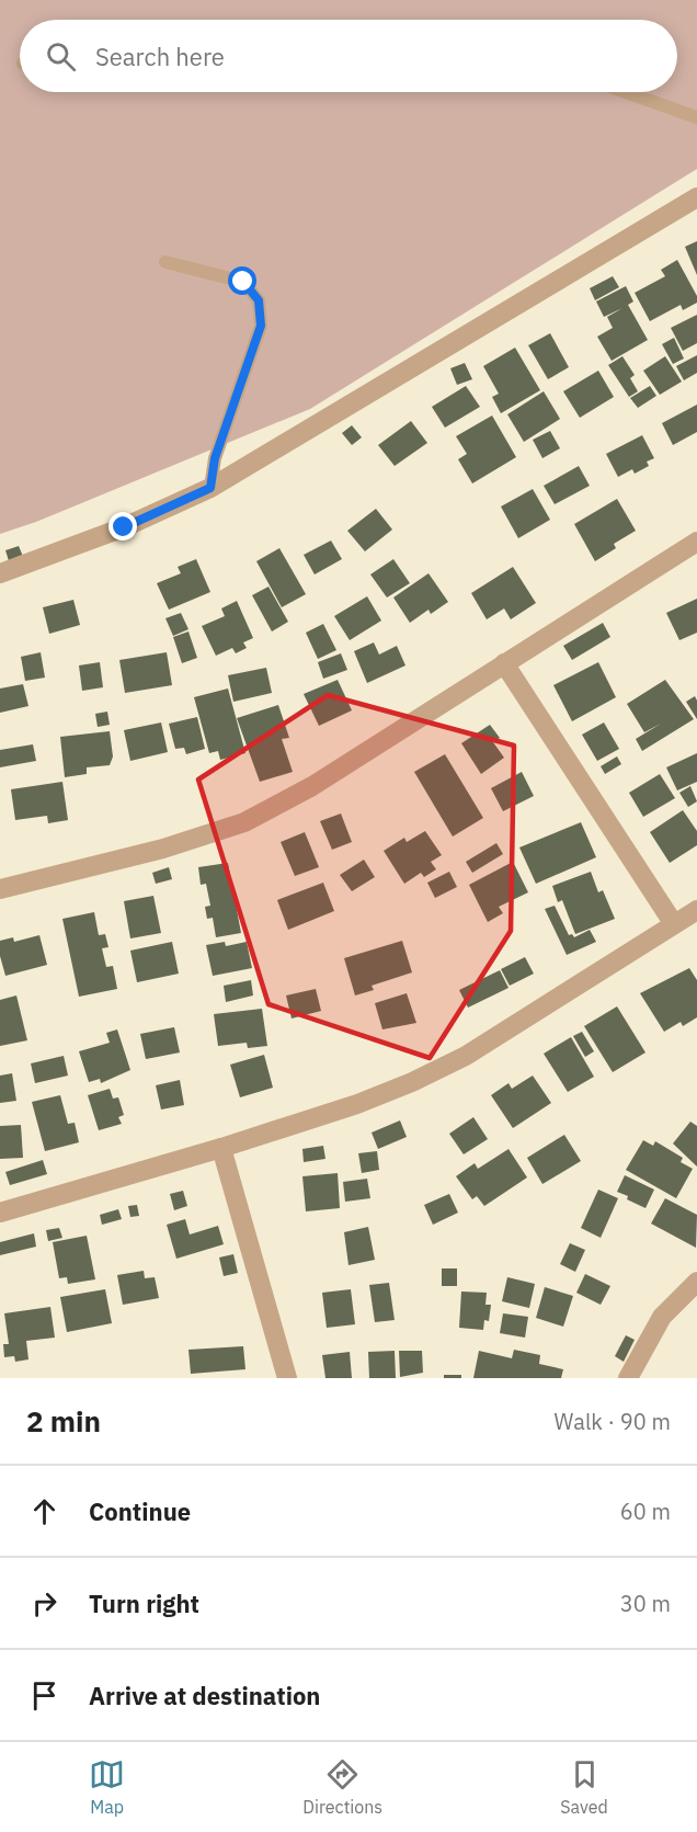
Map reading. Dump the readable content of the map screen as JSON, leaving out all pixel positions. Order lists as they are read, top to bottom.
{
  "page": {
    "search": "Search here",
    "heading": ["2 min", "Walk · 90 m"],
    "list": [
      ["Continue", "60 m"],
      ["Turn right", "30 m"],
      "Arrive at destination"
    ],
    "nav": ["Map", "Directions", "Saved"]
  }
}
